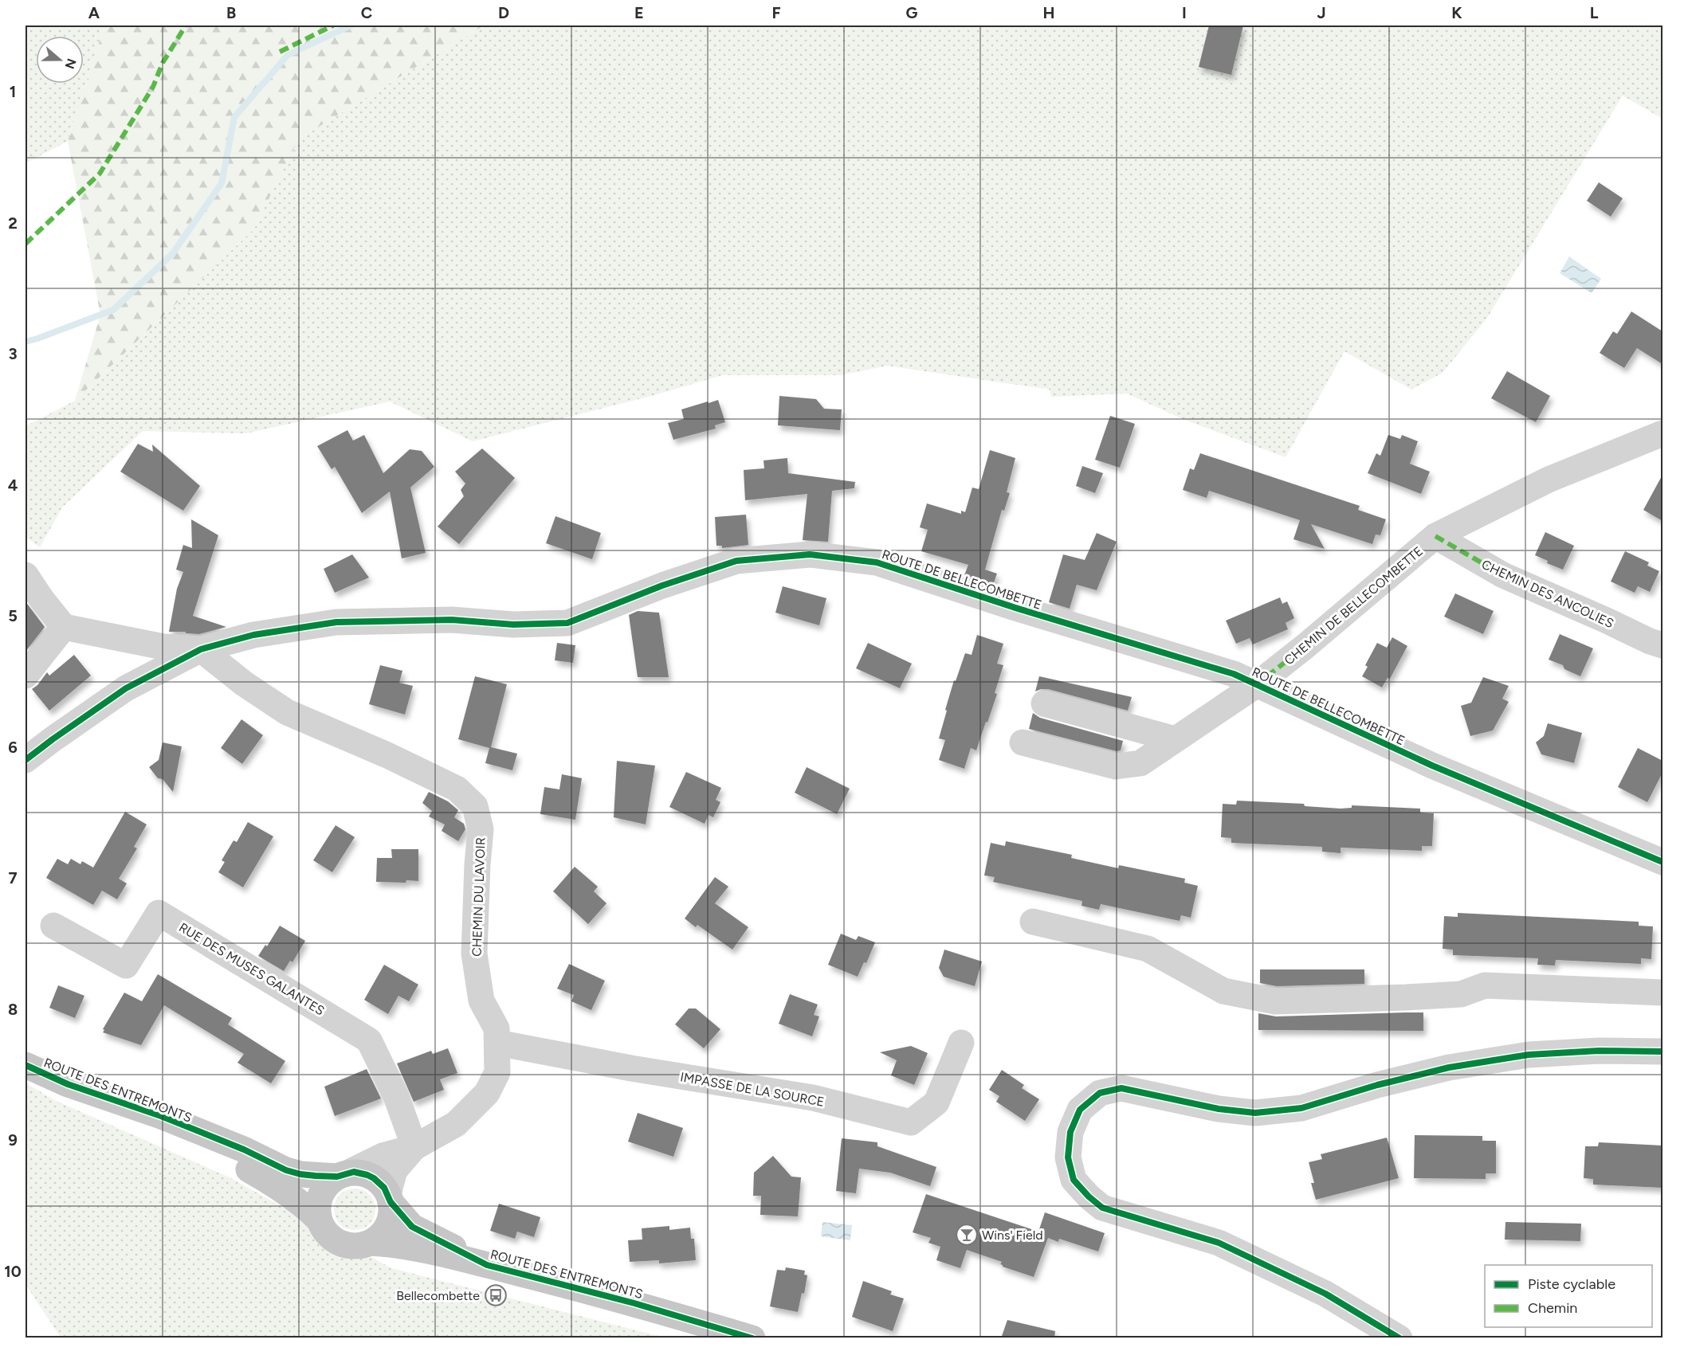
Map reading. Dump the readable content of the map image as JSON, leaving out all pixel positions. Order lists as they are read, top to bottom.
{
  "streets": {
    "main road": ["ROUTE DES ENTREMONTS"],
    "street": [
      "ROUTE DE BELLECOMBETTE",
      "CHEMIN DES ANCOLIES",
      "CHEMIN DE BELLECOMBETTE",
      "CHEMIN DU LAVOIR",
      "RUE DES MUSES GALANTES",
      "IMPASSE DE LA SOURCE"
    ]
  },
  "crossings": [
    ["ROUTE DE BELLECOMBETTE", "CHEMIN DE BELLECOMBETTE"],
    ["ROUTE DE BELLECOMBETTE", "CHEMIN DU LAVOIR"],
    ["CHEMIN DES ANCOLIES", "CHEMIN DE BELLECOMBETTE"],
    ["CHEMIN DU LAVOIR", "RUE DES MUSES GALANTES"],
    ["CHEMIN DU LAVOIR", "IMPASSE DE LA SOURCE"],
    ["CHEMIN DU LAVOIR", "ROUTE DES ENTREMONTS"]
  ],
  "places": {
    "bar": ["Wins' Field"],
    "bus stop": ["Bellecombette"]
  },
  "legend": ["Piste cyclable", "Chemin"],
  "north": "right",
  "grid": {
    "columns": [
      "A",
      "B",
      "C",
      "D",
      "E",
      "F",
      "G",
      "H",
      "I",
      "J",
      "K",
      "L"
    ],
    "rows": [
      "1",
      "2",
      "3",
      "4",
      "5",
      "6",
      "7",
      "8",
      "9",
      "10"
    ]
  }
}
